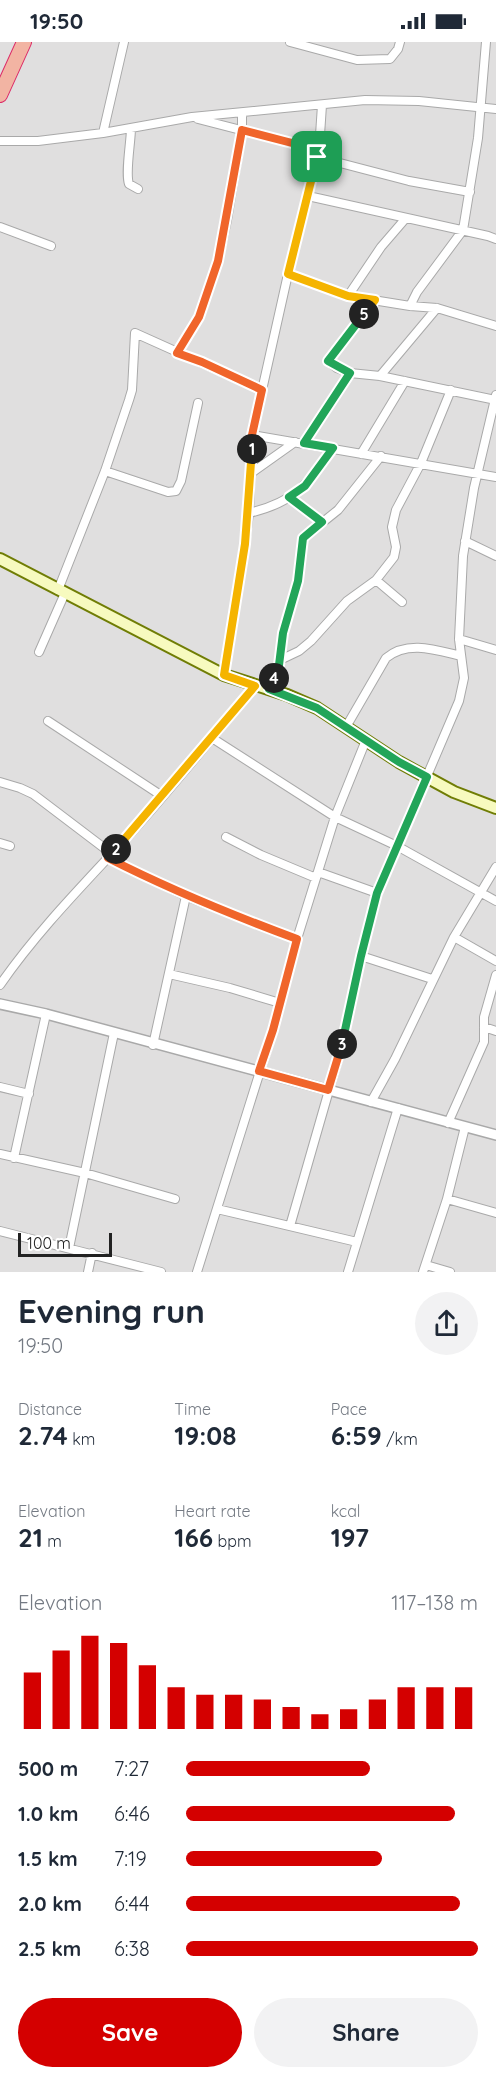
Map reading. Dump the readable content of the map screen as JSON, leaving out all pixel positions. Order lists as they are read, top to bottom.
{
  "scale_bar": "100 m",
  "page": {
    "status": "19:50",
    "pins": [
      "5",
      "1",
      "4",
      "2",
      "3"
    ],
    "scale": "100 m",
    "heading": ["Evening run", "19:50"],
    "stats": [
      ["Distance", "2.74 km"],
      ["Time", "19:08"],
      ["Pace", "6:59 /km"],
      ["Elevation", "21 m"],
      ["Heart rate", "166 bpm"],
      ["kcal", "197"]
    ],
    "chart": ["Elevation", "117–138 m"],
    "list": [
      {
        "name": "500 m",
        "note": "7:27"
      },
      {
        "name": "1.0 km",
        "note": "6:46"
      },
      {
        "name": "1.5 km",
        "note": "7:19"
      },
      {
        "name": "2.0 km",
        "note": "6:44"
      },
      {
        "name": "2.5 km",
        "note": "6:38"
      }
    ],
    "buttons": ["Save", "Share"]
  }
}
